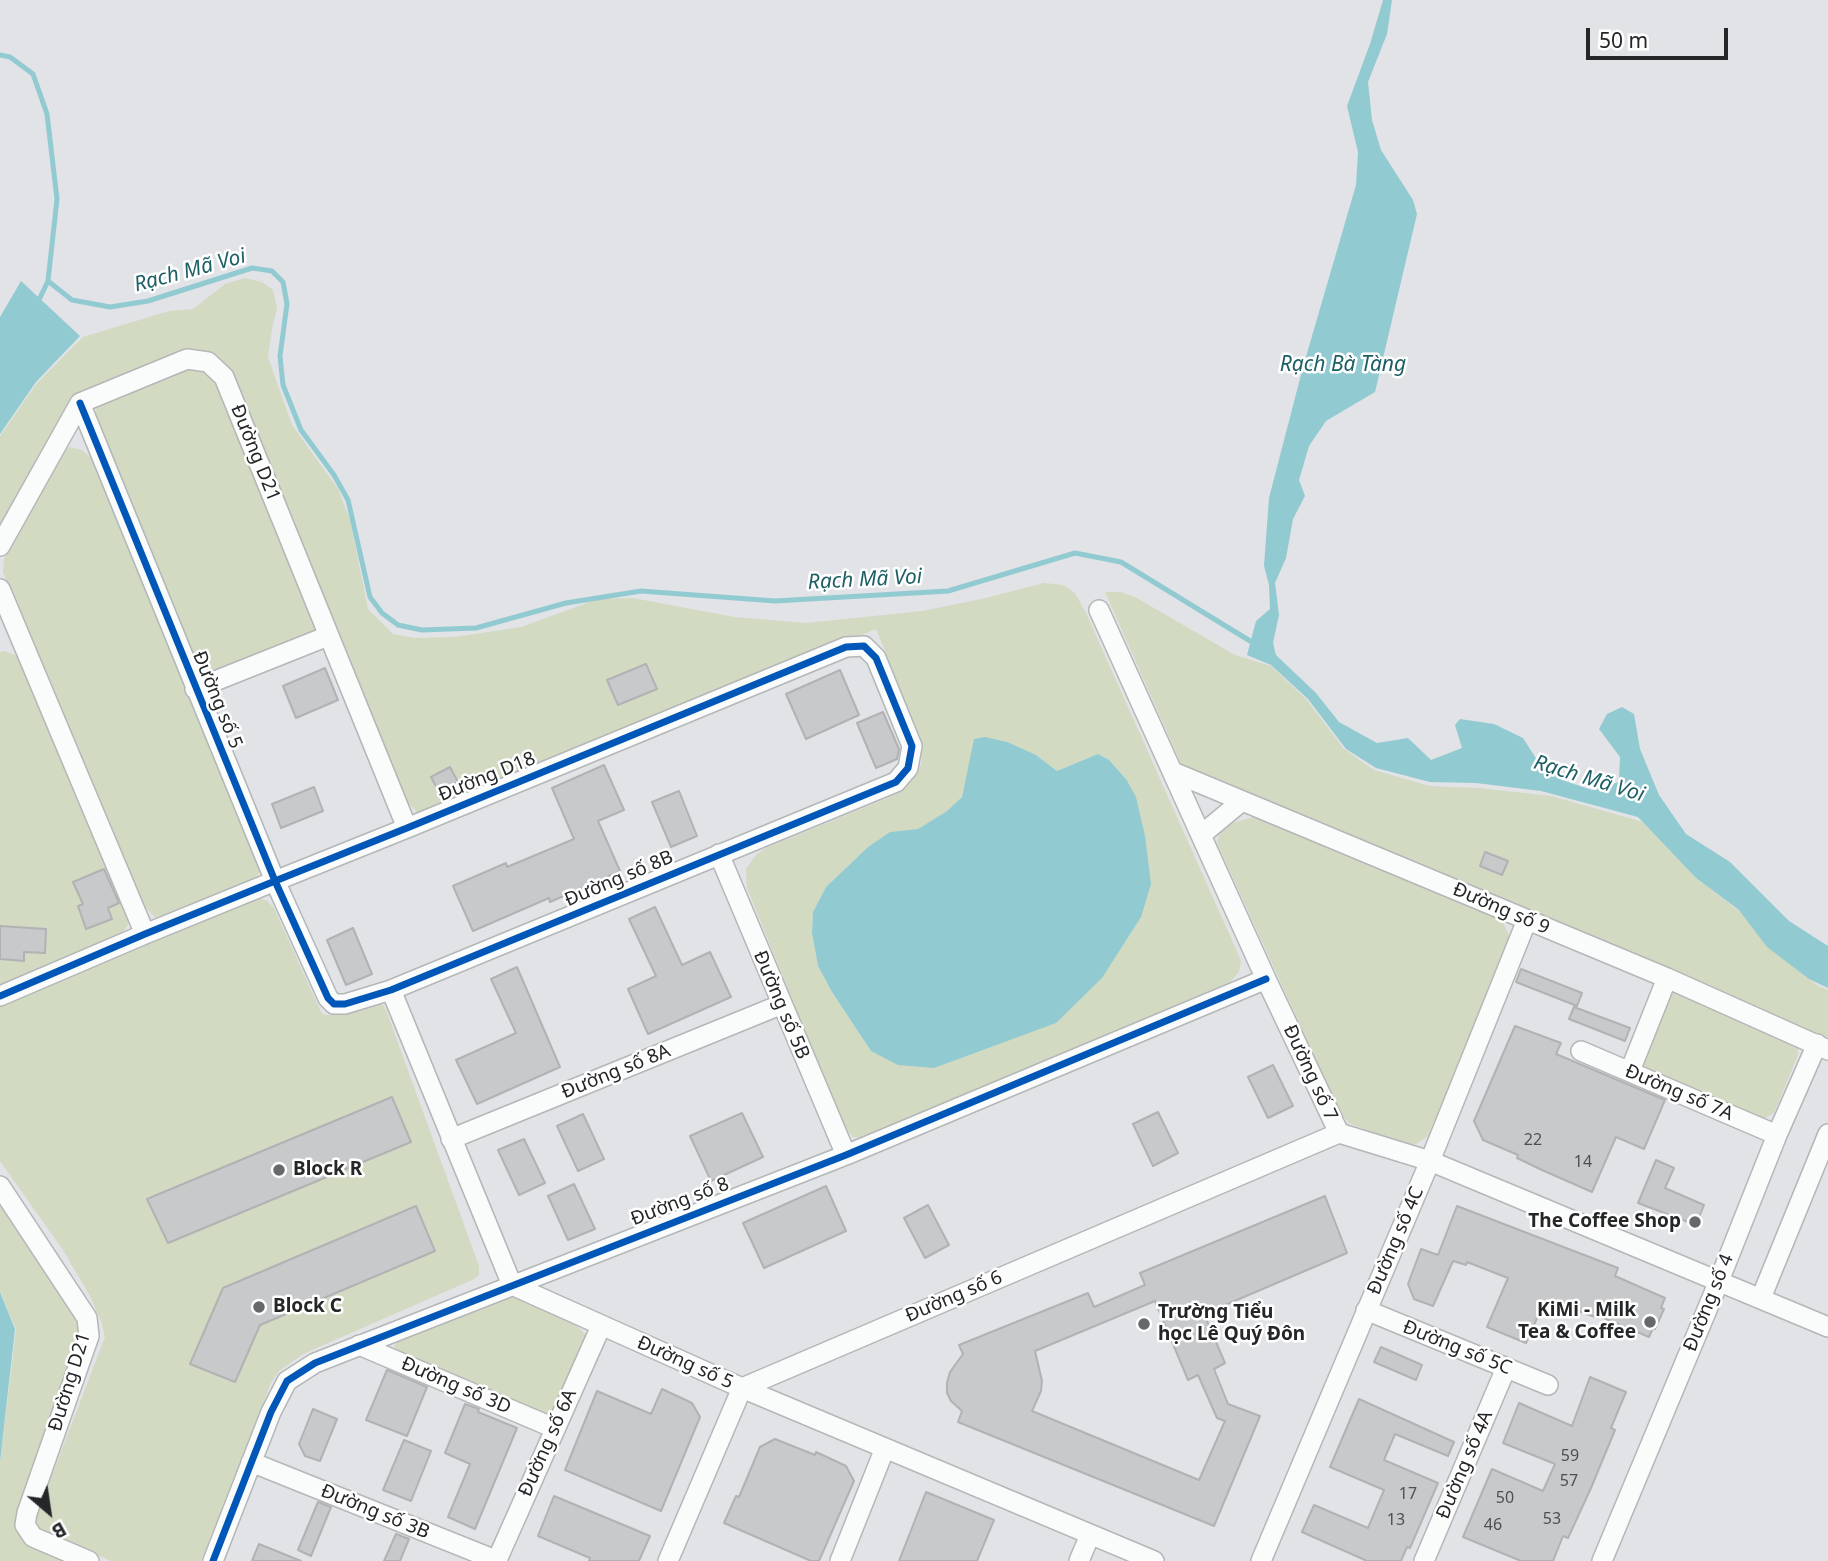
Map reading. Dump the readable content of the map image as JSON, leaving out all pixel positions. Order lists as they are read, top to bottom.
{
  "streets": {
    "street": [
      "Đường D21",
      "Đường số 5",
      "Đường D18",
      "Đường số 8B",
      "Đường số 9",
      "Đường số 5B",
      "Đường số 8A",
      "Đường số 7",
      "Đường số 7A",
      "Đường số 8",
      "Đường số 4C",
      "Đường số 6",
      "Đường số 4",
      "Đường số 5C",
      "Đường số 3D",
      "Đường số 6A",
      "Đường số 4A",
      "Đường số 3B"
    ]
  },
  "crossings": [
    ["Đường D21", "Đường số 5"],
    ["Đường D21", "Đường D18"],
    ["Đường số 5", "Đường D18"],
    ["Đường số 5", "Đường số 8B"],
    ["Đường số 5", "Đường số 8"],
    ["Đường số 5", "Đường số 6"],
    ["Đường số 5", "Đường số 6A"],
    ["Đường D18", "Đường số 8B"],
    ["Đường số 8B", "Đường số 5B"],
    ["Đường số 9", "Đường số 7"],
    ["Đường số 9", "Đường số 4C"],
    ["Đường số 9", "Đường số 4"],
    ["Đường số 5B", "Đường số 8A"],
    ["Đường số 5B", "Đường số 8"],
    ["Đường số 7", "Đường số 8"],
    ["Đường số 7", "Đường số 4C"],
    ["Đường số 7", "Đường số 6"],
    ["Đường số 7", "Đường số 4"],
    ["Đường số 7A", "Đường số 4"],
    ["Đường số 8", "Đường số 3D"],
    ["Đường số 8", "Đường số 3B"],
    ["Đường số 4C", "Đường số 5C"],
    ["Đường số 5C", "Đường số 4A"],
    ["Đường số 3D", "Đường số 6A"],
    ["Đường số 6A", "Đường số 3B"]
  ],
  "water": ["Rạch Mã Voi", "Rạch Bà Tàng"],
  "places": [
    "Block R",
    "The Coffee Shop",
    "Block C",
    "KiMi - Milk Tea & Coffee",
    "Trường Tiểu học Lê Quý Đôn"
  ],
  "house_numbers": [
    "22",
    "14",
    "59",
    "57",
    "17",
    "50",
    "53",
    "13",
    "46"
  ],
  "scale_bar": "50 m",
  "north": "bottom right"
}
